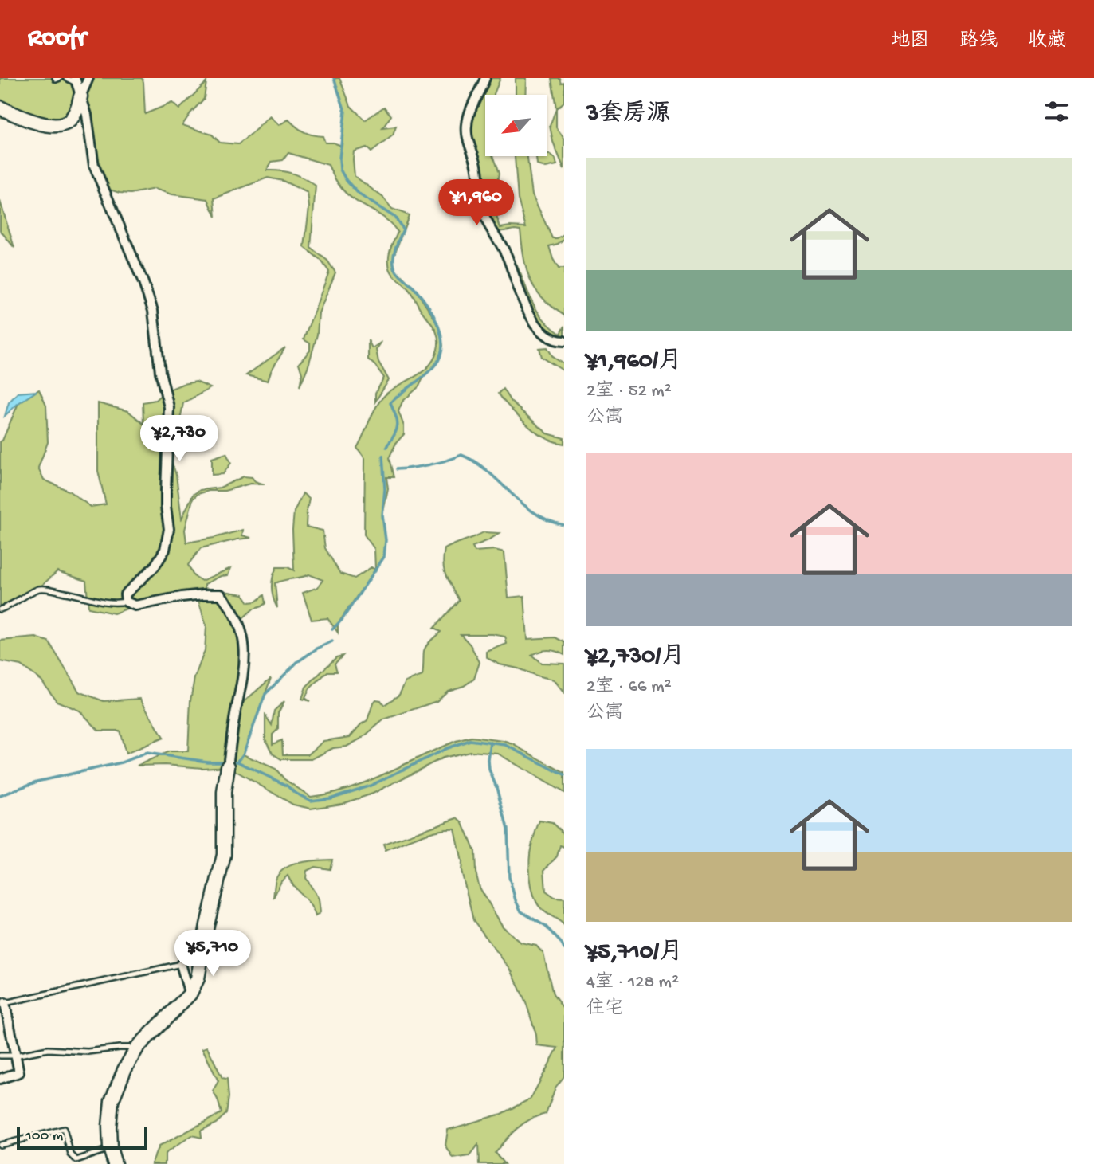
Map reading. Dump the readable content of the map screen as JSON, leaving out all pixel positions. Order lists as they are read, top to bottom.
{
  "scale_bar": "100 m",
  "north": "bottom left",
  "page": {
    "header": "Roofr",
    "nav": ["地图", "路线", "收藏"],
    "heading": "3套房源",
    "list": [
      {
        "name": "¥1,960/月",
        "note": "2室 · 52 m² · 公寓"
      },
      {
        "name": "¥2,730/月",
        "note": "2室 · 66 m² · 公寓"
      },
      {
        "name": "¥5,710/月",
        "note": "4室 · 128 m² · 住宅"
      }
    ],
    "price": ["¥1,960", "¥2,730", "¥5,710"],
    "scale": "100 m"
  }
}
